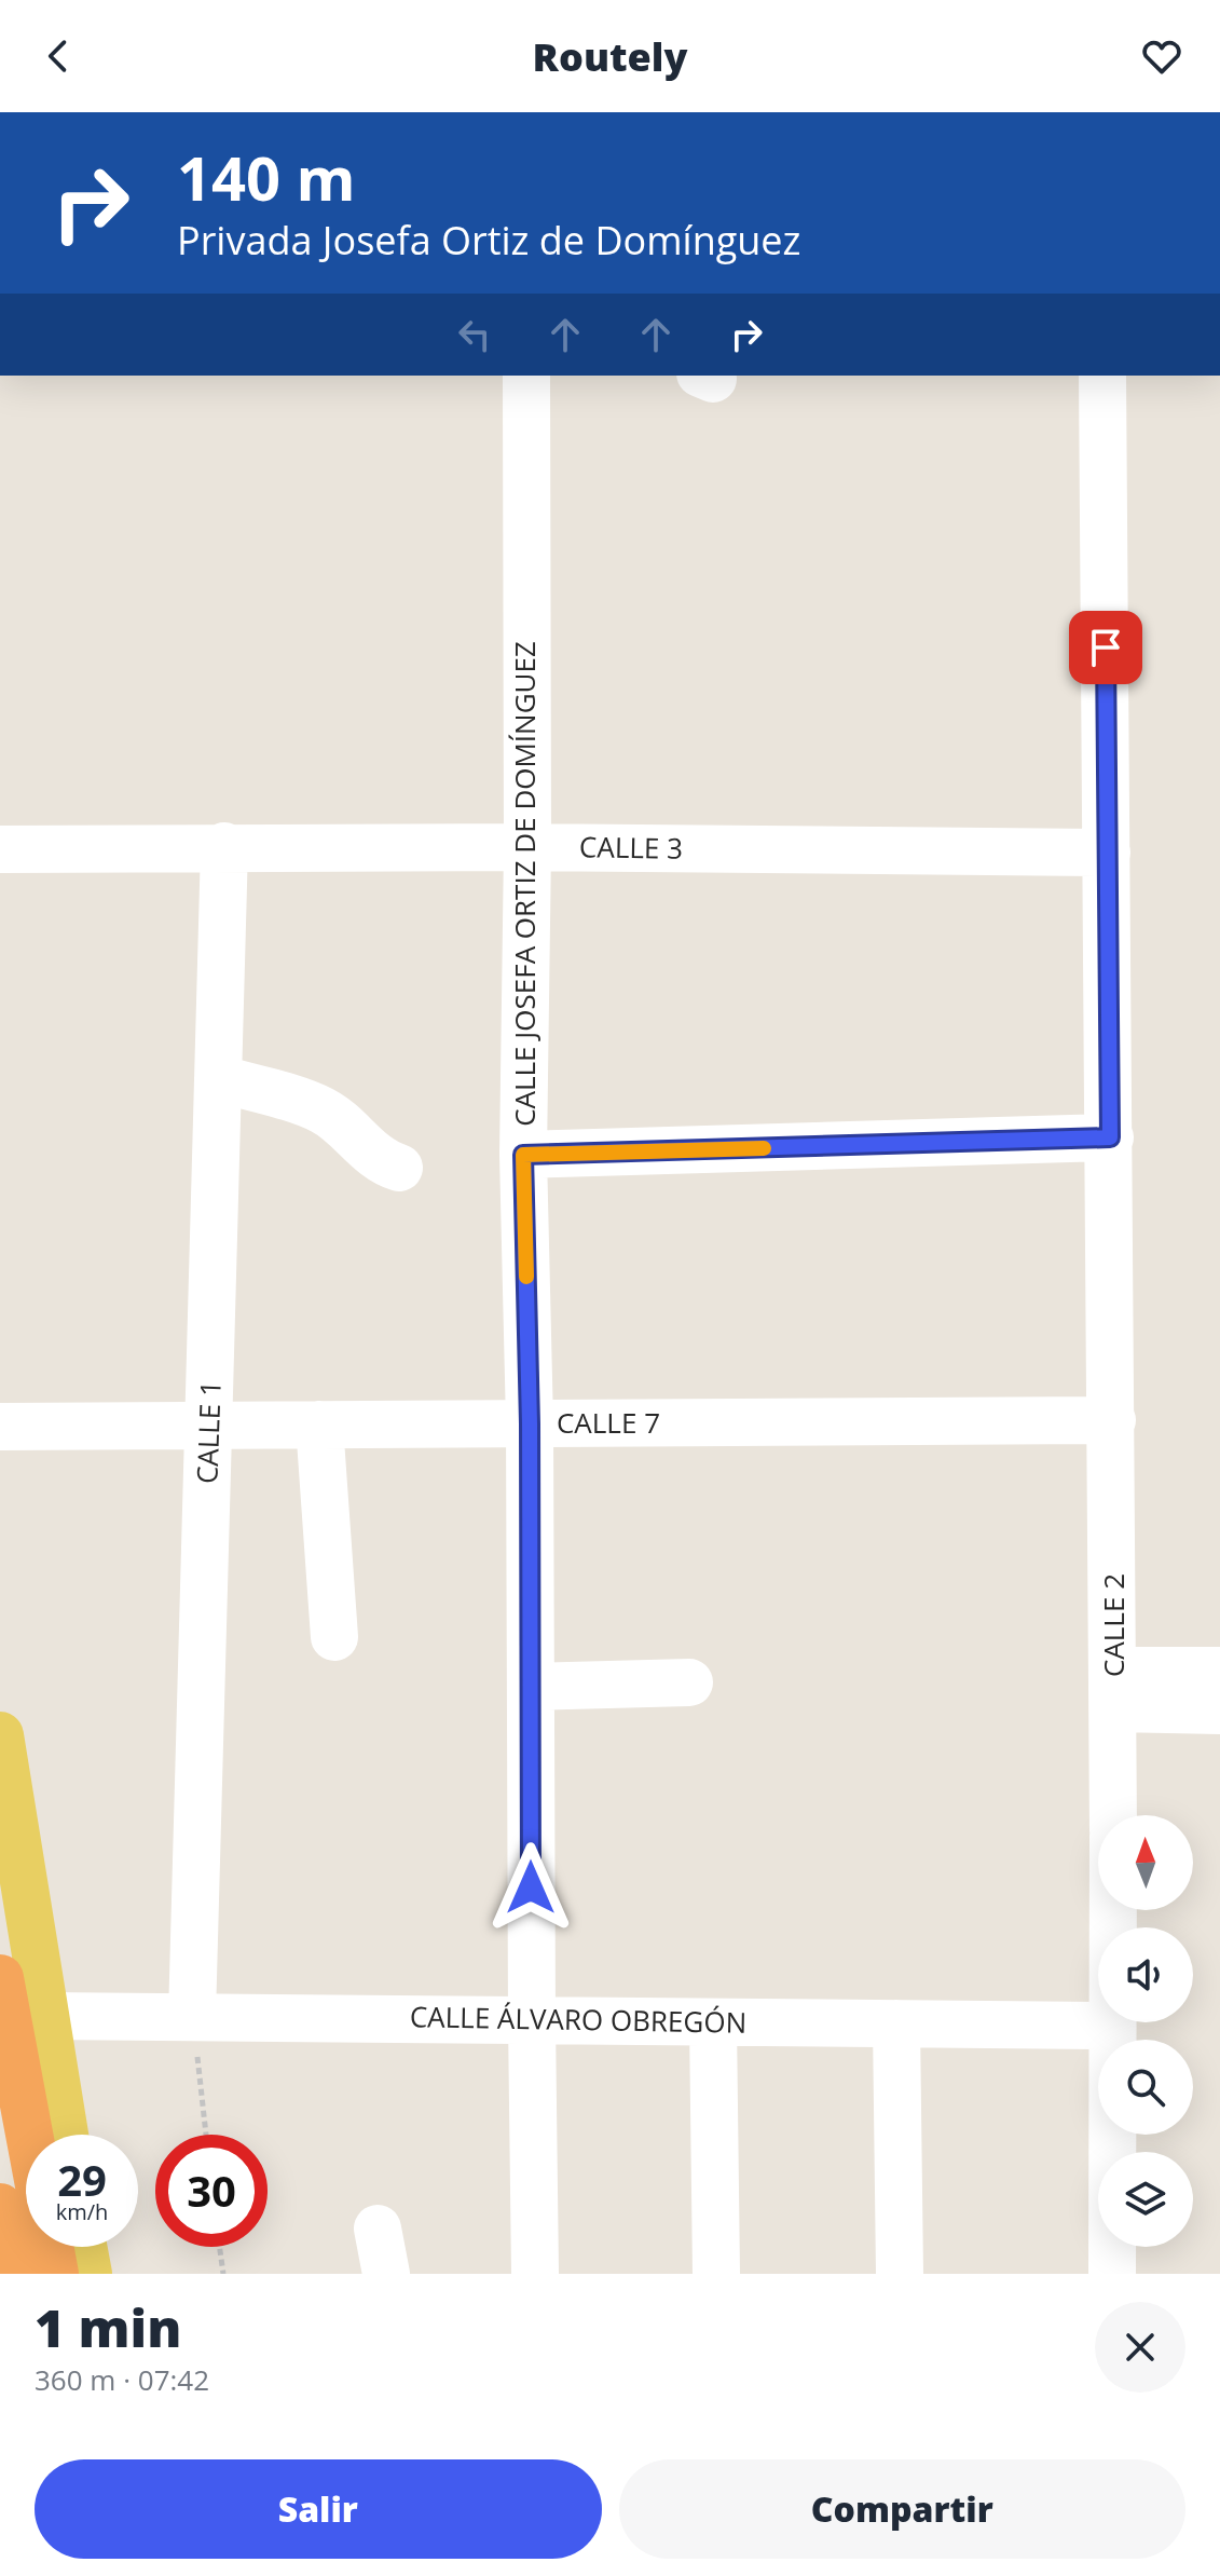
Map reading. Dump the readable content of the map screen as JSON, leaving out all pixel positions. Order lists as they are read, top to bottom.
{
  "streets": {
    "street": [
      "CALLE 3",
      "CALLE JOSEFA ORTIZ DE DOMÍNGUEZ",
      "CALLE 7",
      "CALLE 1",
      "CALLE 2",
      "CALLE ÁLVARO OBREGÓN"
    ]
  },
  "crossings": [
    ["CALLE 3", "CALLE JOSEFA ORTIZ DE DOMÍNGUEZ"],
    ["CALLE 3", "CALLE 1"],
    ["CALLE 3", "CALLE 2"],
    ["CALLE JOSEFA ORTIZ DE DOMÍNGUEZ", "CALLE 7"],
    ["CALLE JOSEFA ORTIZ DE DOMÍNGUEZ", "CALLE ÁLVARO OBREGÓN"],
    ["CALLE 7", "CALLE 1"],
    ["CALLE 7", "CALLE 2"],
    ["CALLE 1", "CALLE ÁLVARO OBREGÓN"],
    ["CALLE 2", "CALLE ÁLVARO OBREGÓN"]
  ],
  "north": "top",
  "page": {
    "header": "Routely",
    "turn": ["140 m", "Privada Josefa Ortiz de Domínguez"],
    "speed": "29 km/h",
    "limit": "30",
    "heading": ["1 min", "360 m · 07:42"],
    "buttons": ["Salir", "Compartir"]
  }
}
